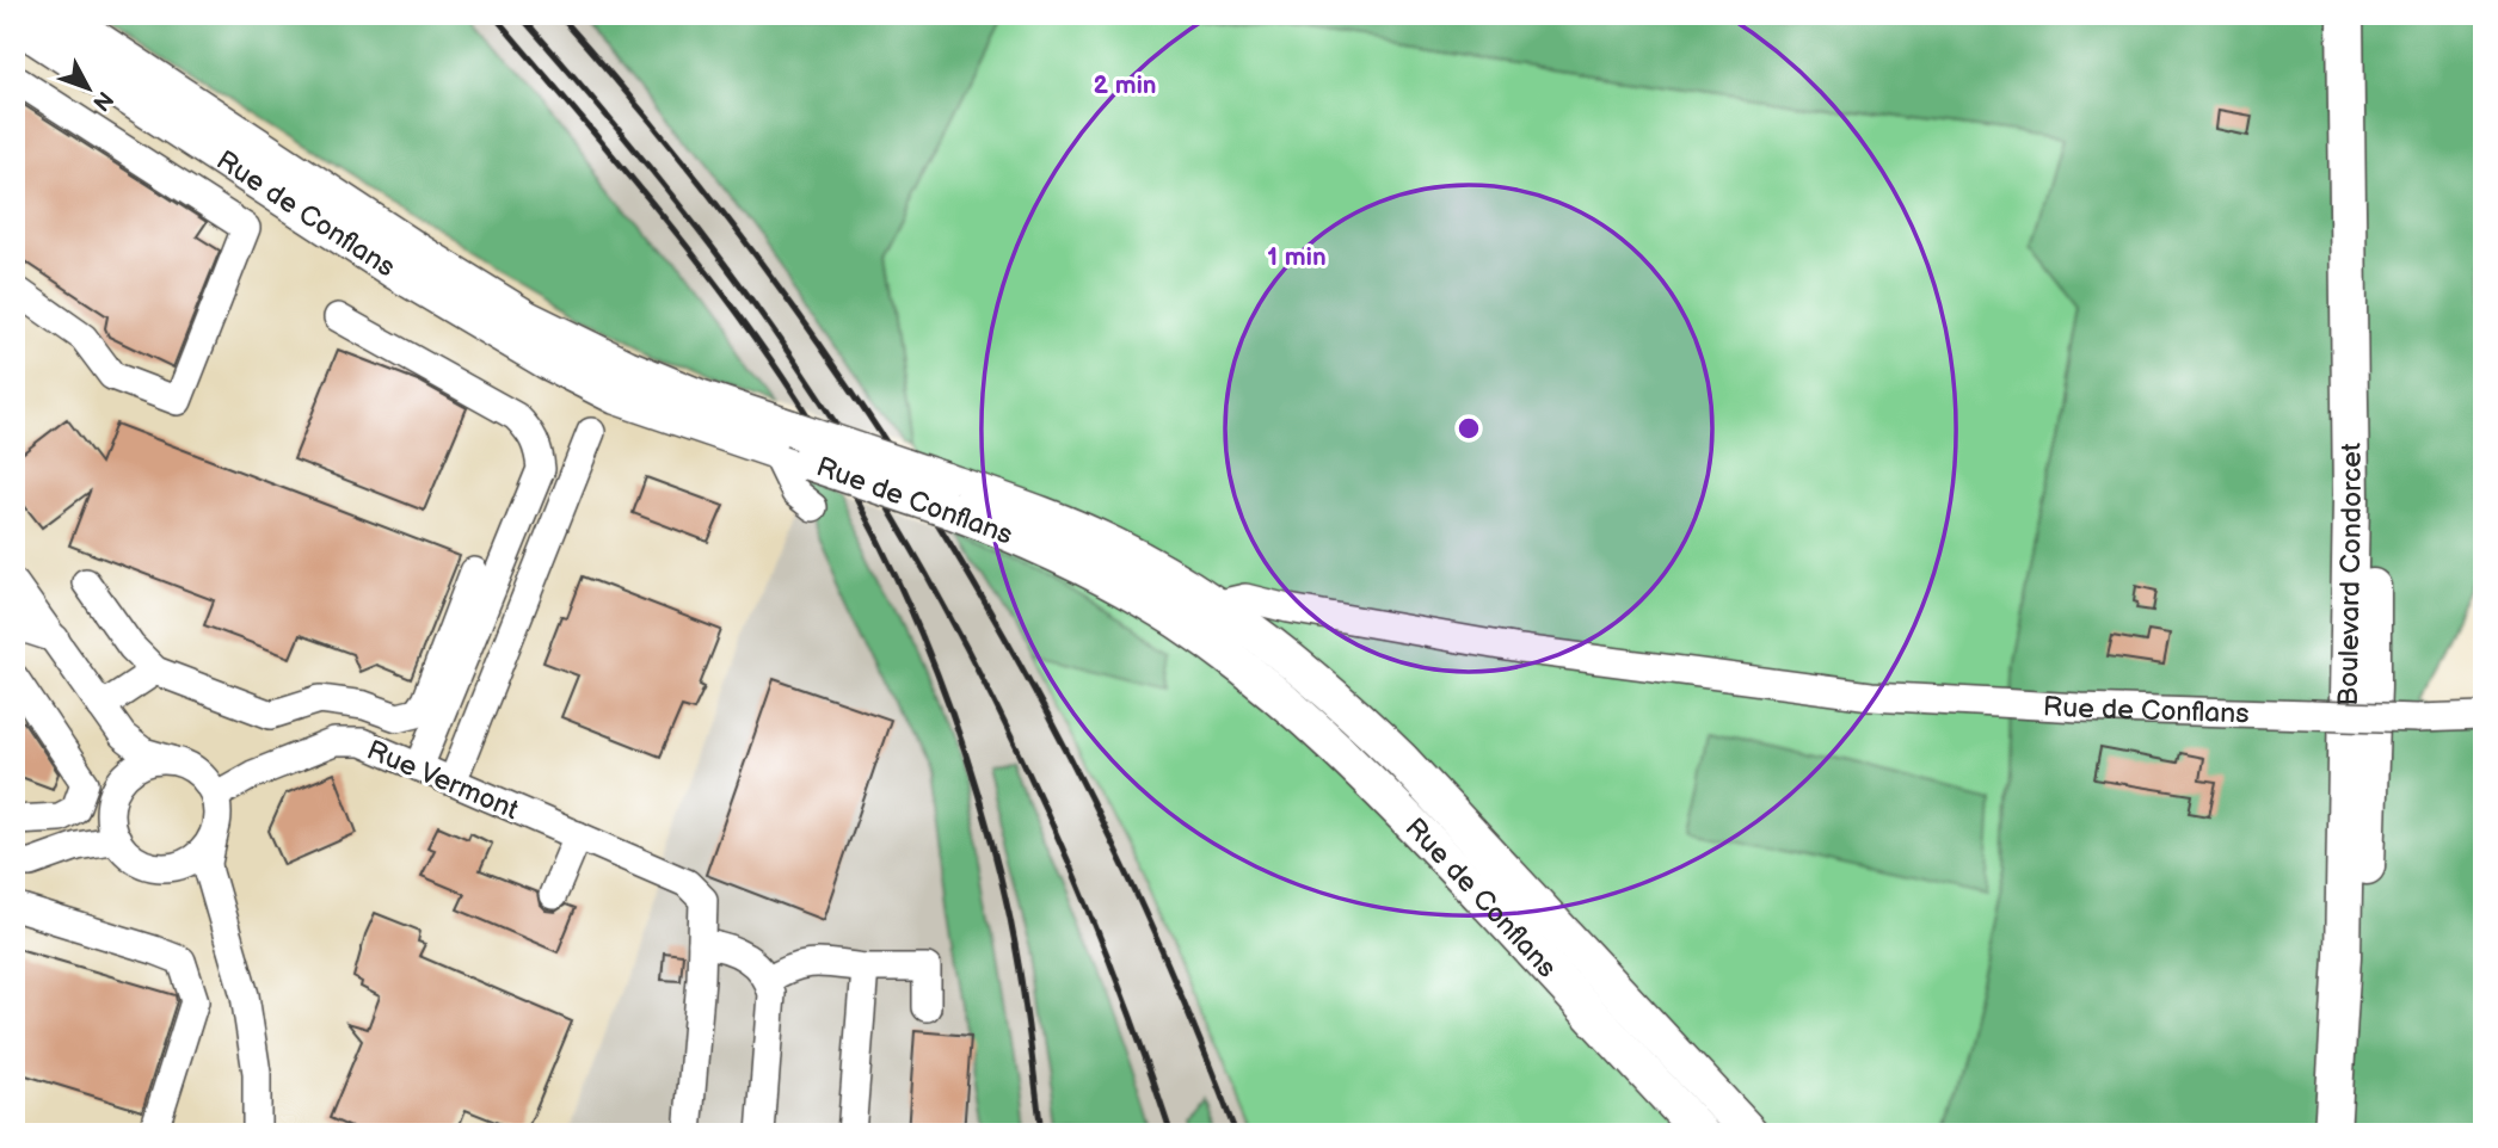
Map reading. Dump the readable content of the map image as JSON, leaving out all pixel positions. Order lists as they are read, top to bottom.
{
  "streets": {
    "main road": ["Rue de Conflans", "Boulevard Condorcet"],
    "street": ["Rue Vermont"]
  },
  "north": "bottom right",
  "rings": ["2 min", "1 min"]
}
